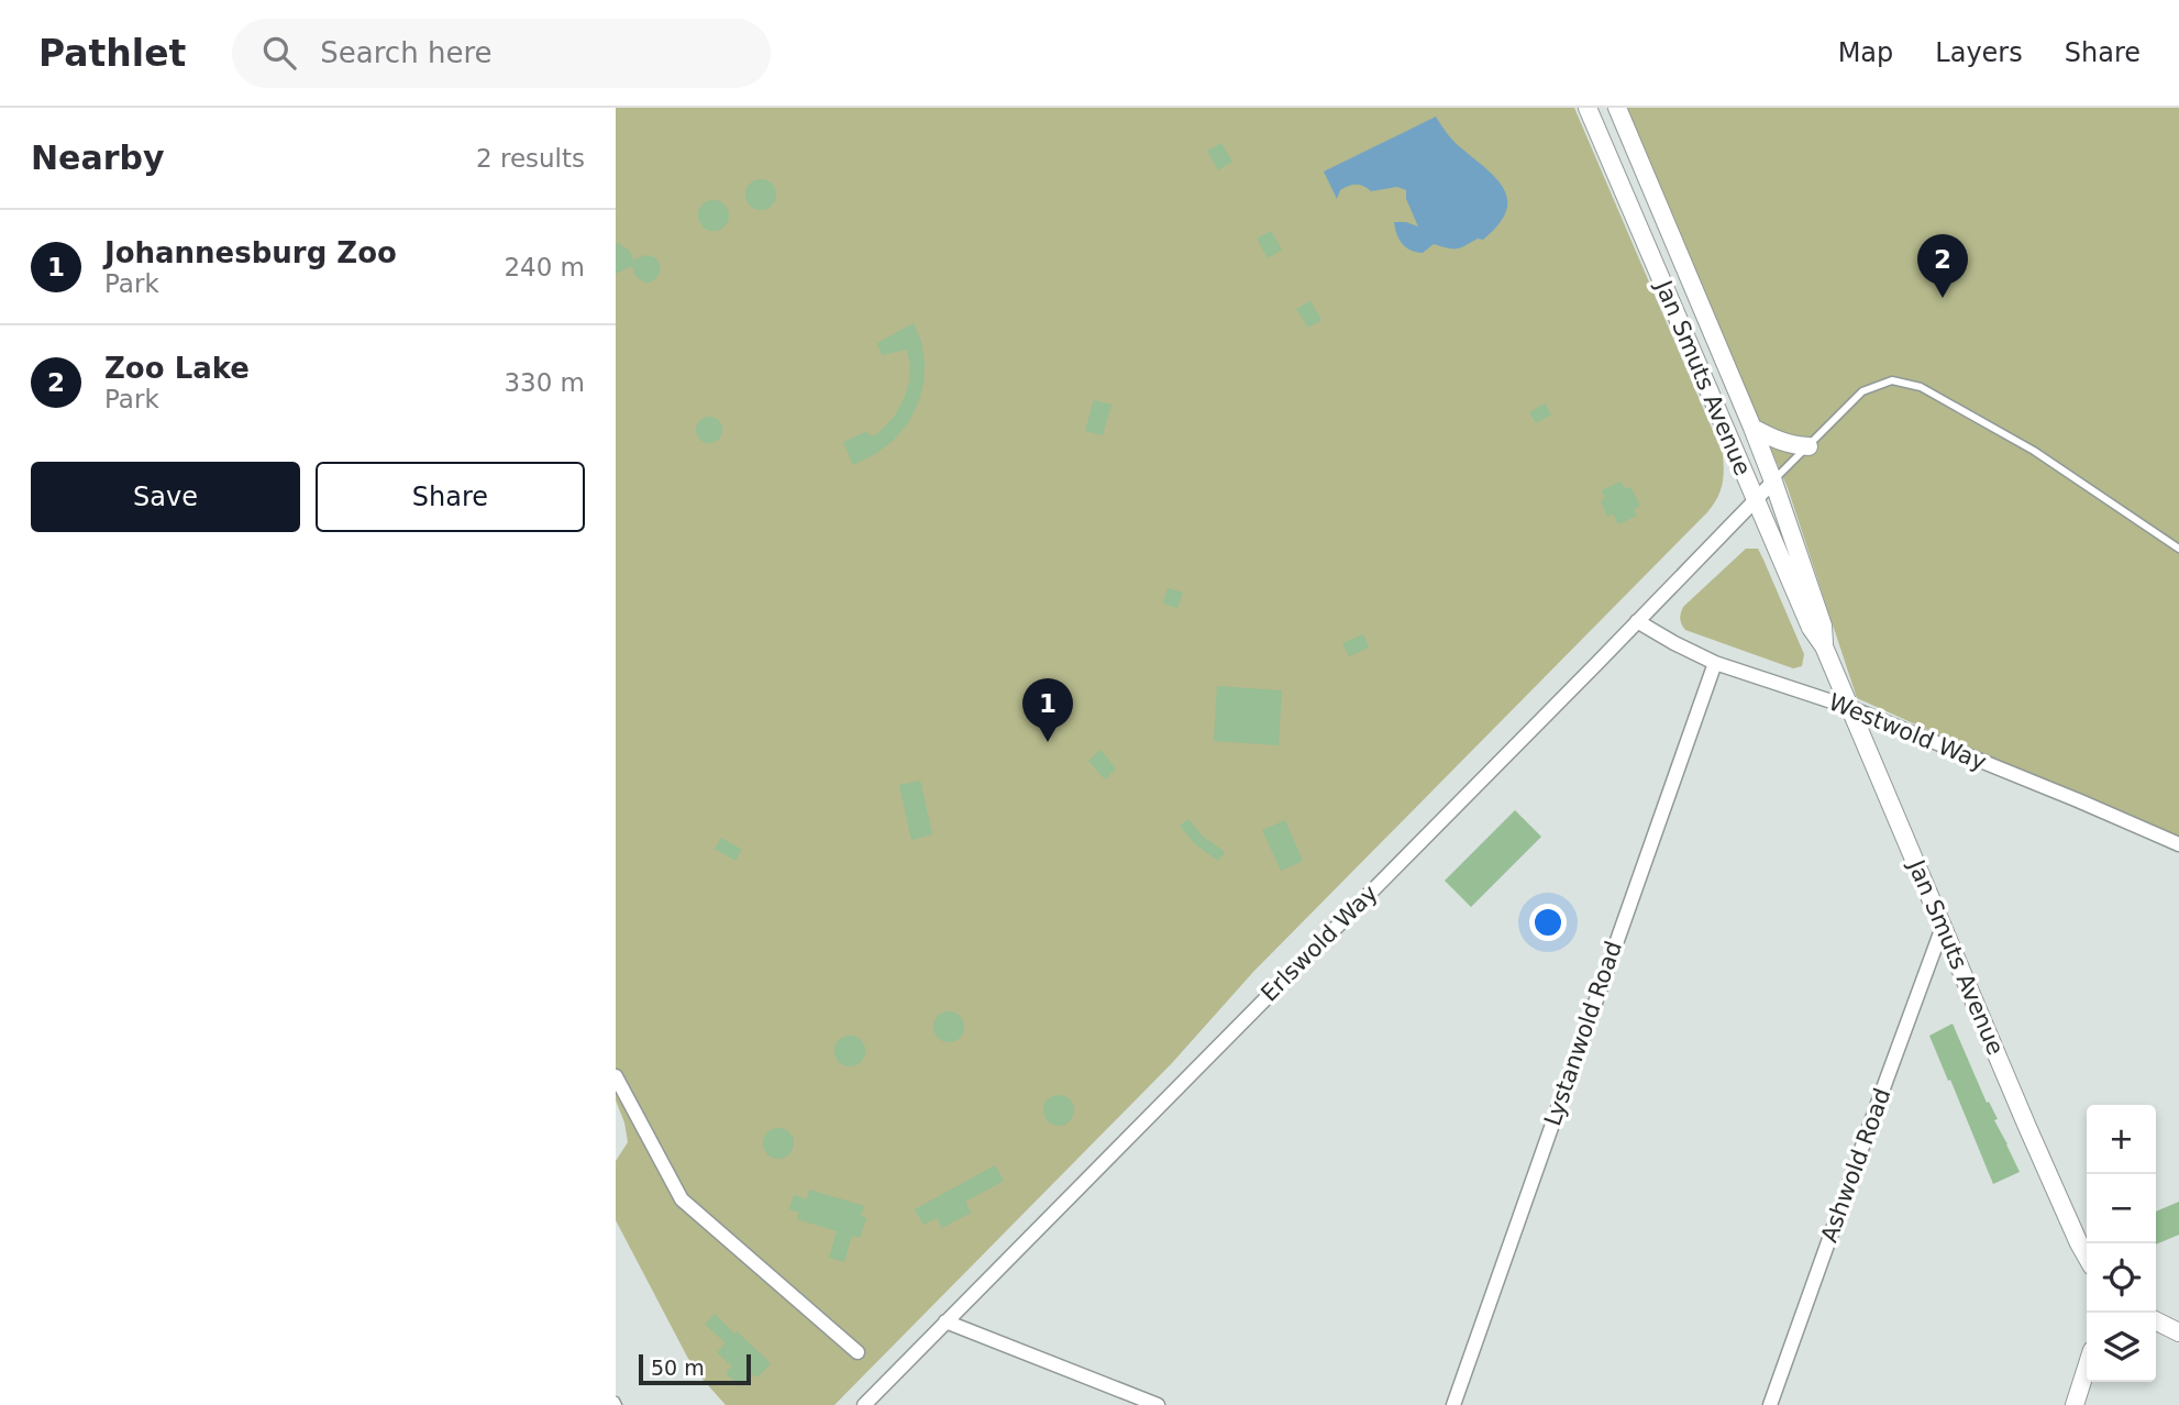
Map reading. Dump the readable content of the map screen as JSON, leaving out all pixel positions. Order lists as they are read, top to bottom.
{
  "streets": {
    "main road": ["Jan Smuts Avenue"],
    "street": [
      "Westwold Way",
      "Erlswold Way",
      "Lystanwold Road",
      "Ashwold Road"
    ]
  },
  "crossings": [
    ["Jan Smuts Avenue", "Westwold Way"],
    ["Jan Smuts Avenue", "Erlswold Way"],
    ["Jan Smuts Avenue", "Ashwold Road"],
    ["Westwold Way", "Erlswold Way"],
    ["Westwold Way", "Lystanwold Road"]
  ],
  "scale_bar": "50 m",
  "page": {
    "header": "Pathlet",
    "search": "Search here",
    "nav": ["Map", "Layers", "Share"],
    "heading": ["Nearby", "2 results"],
    "list": [
      {
        "mark": "1",
        "name": "Johannesburg Zoo",
        "note": "Park",
        "value": "240 m"
      },
      {
        "mark": "2",
        "name": "Zoo Lake",
        "note": "Park",
        "value": "330 m"
      }
    ],
    "pins": ["2", "1"],
    "buttons": ["Save", "Share"],
    "map_buttons": ["+", "−"],
    "scale": "50 m"
  }
}
